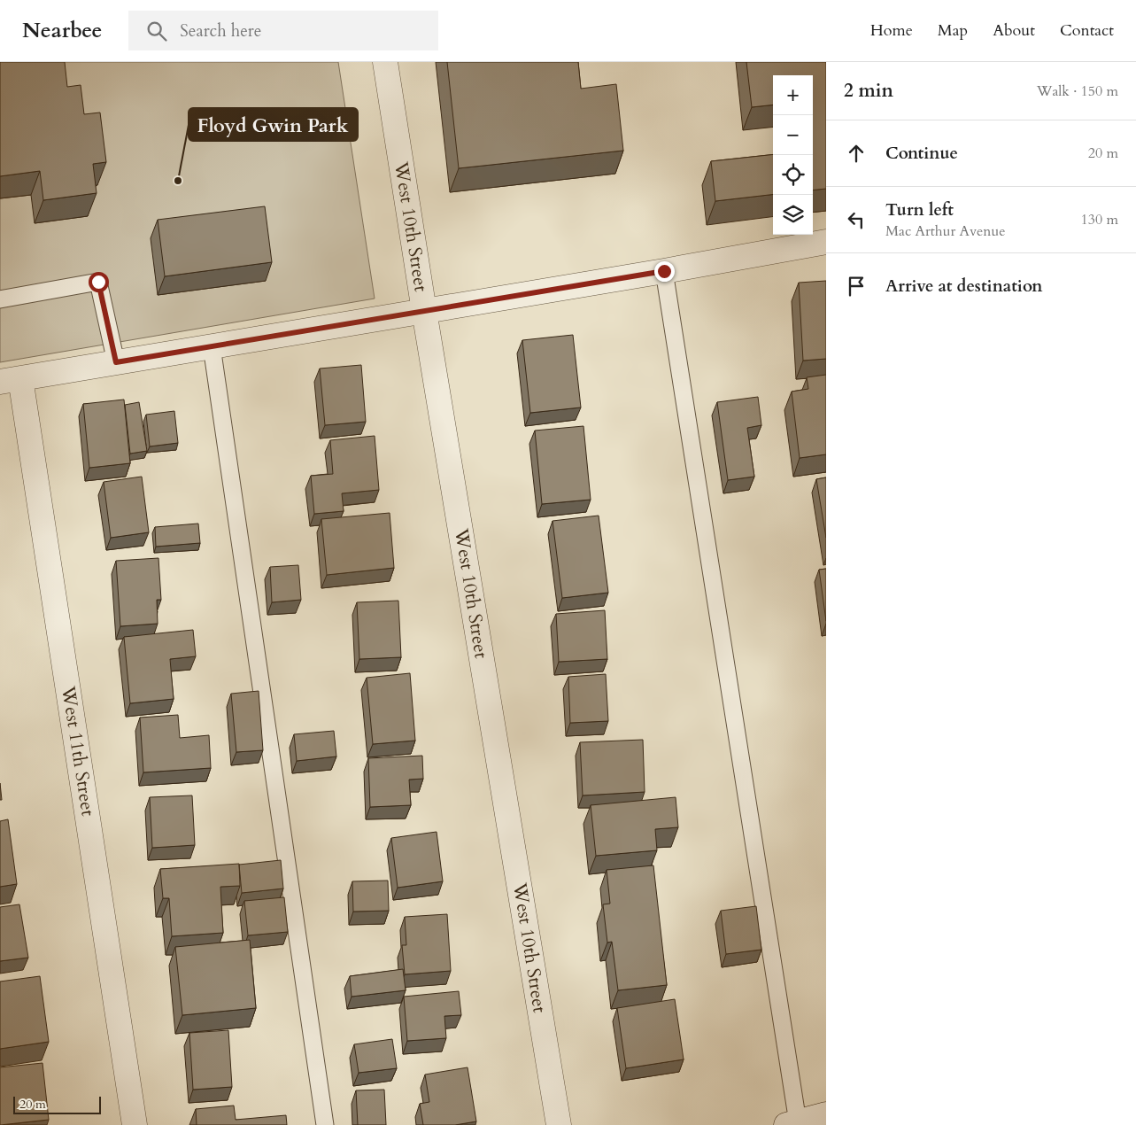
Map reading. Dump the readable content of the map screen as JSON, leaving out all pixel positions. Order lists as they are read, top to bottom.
{
  "streets": {
    "street": ["West 10th Street", "West 11th Street"]
  },
  "places": ["Floyd Gwin Park"],
  "scale_bar": "20 m",
  "page": {
    "header": "Nearbee",
    "search": "Search here",
    "nav": [
      "Home",
      "Map",
      "About",
      "Contact"
    ],
    "heading": ["2 min", "Walk · 150 m"],
    "map_buttons": ["+", "−"],
    "list": [
      ["Continue", "20 m"],
      ["Turn left", "Mac Arthur Avenue", "130 m"],
      "Arrive at destination"
    ],
    "scale": "20 m"
  }
}
